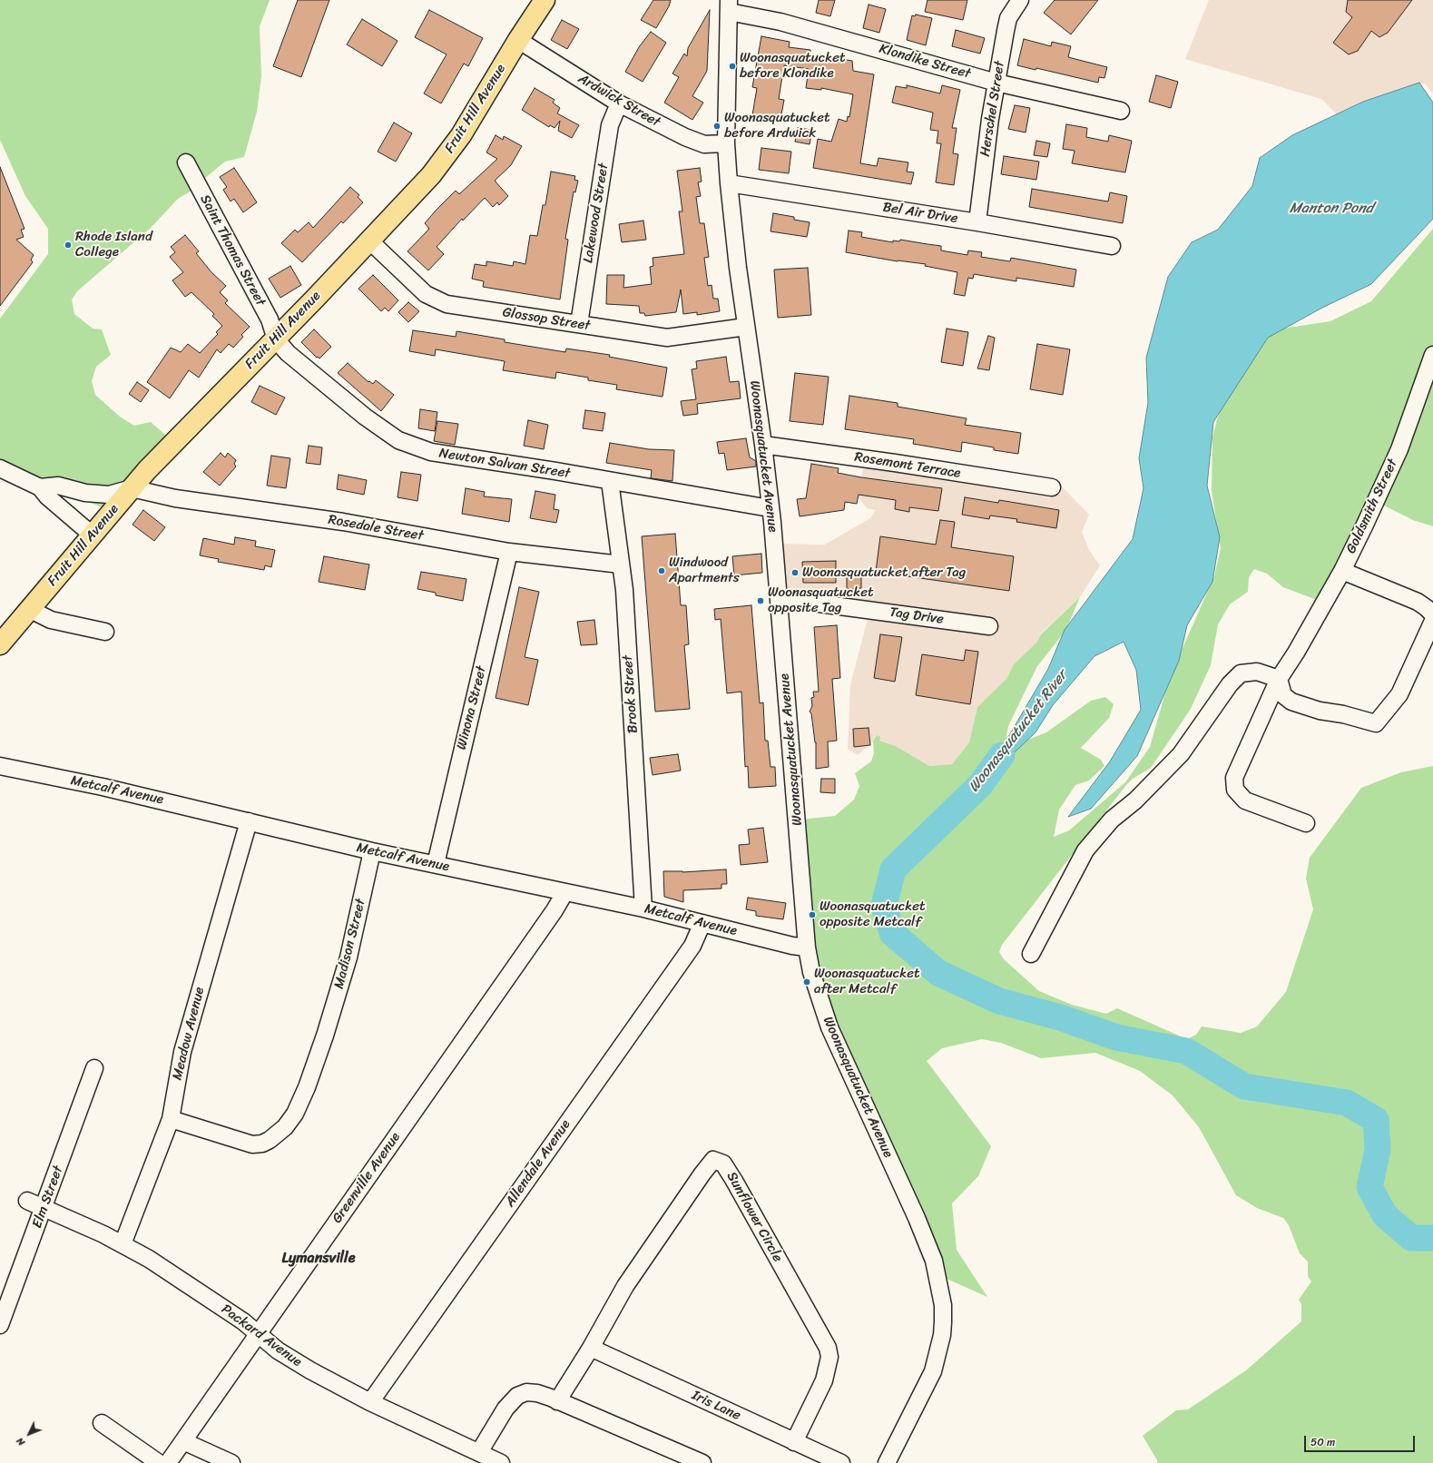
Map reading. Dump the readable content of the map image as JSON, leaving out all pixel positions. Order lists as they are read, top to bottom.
{
  "streets": {
    "main road": ["Fruit Hill Avenue"],
    "street": [
      "Klondike Street",
      "Ardwick Street",
      "Herschel Street",
      "Lakewood Street",
      "Bel Air Drive",
      "Saint Thomas Street",
      "Glossop Street",
      "Woonasquatucket Avenue",
      "Newton Salvan Street",
      "Rosemont Terrace",
      "Goldsmith Street",
      "Rosedale Street",
      "Tag Drive",
      "Brook Street",
      "Winona Street",
      "Metcalf Avenue",
      "Madison Street",
      "Meadow Avenue",
      "Allendale Avenue",
      "Greenville Avenue",
      "Elm Street",
      "Sunflower Circle",
      "Packard Avenue",
      "Iris Lane"
    ]
  },
  "crossings": [
    ["Klondike Street", "Herschel Street"],
    ["Klondike Street", "Woonasquatucket Avenue"],
    ["Ardwick Street", "Fruit Hill Avenue"],
    ["Ardwick Street", "Lakewood Street"],
    ["Ardwick Street", "Woonasquatucket Avenue"],
    ["Fruit Hill Avenue", "Saint Thomas Street"],
    ["Fruit Hill Avenue", "Glossop Street"],
    ["Fruit Hill Avenue", "Newton Salvan Street"],
    ["Fruit Hill Avenue", "Rosedale Street"],
    ["Herschel Street", "Bel Air Drive"],
    ["Lakewood Street", "Glossop Street"],
    ["Bel Air Drive", "Woonasquatucket Avenue"],
    ["Saint Thomas Street", "Newton Salvan Street"],
    ["Glossop Street", "Woonasquatucket Avenue"],
    ["Woonasquatucket Avenue", "Newton Salvan Street"],
    ["Woonasquatucket Avenue", "Rosemont Terrace"],
    ["Woonasquatucket Avenue", "Tag Drive"],
    ["Woonasquatucket Avenue", "Metcalf Avenue"],
    ["Newton Salvan Street", "Brook Street"],
    ["Rosedale Street", "Brook Street"],
    ["Rosedale Street", "Winona Street"],
    ["Brook Street", "Metcalf Avenue"],
    ["Winona Street", "Metcalf Avenue"],
    ["Metcalf Avenue", "Madison Street"],
    ["Metcalf Avenue", "Meadow Avenue"],
    ["Metcalf Avenue", "Allendale Avenue"],
    ["Metcalf Avenue", "Greenville Avenue"],
    ["Madison Street", "Meadow Avenue"],
    ["Meadow Avenue", "Packard Avenue"],
    ["Allendale Avenue", "Packard Avenue"],
    ["Greenville Avenue", "Packard Avenue"],
    ["Elm Street", "Packard Avenue"],
    ["Sunflower Circle", "Iris Lane"]
  ],
  "districts": ["Lymansville"],
  "water": ["Manton Pond", "Woonasquatucket River"],
  "places": [
    "Woonasquatucket before Klondike",
    "Woonasquatucket before Ardwick",
    "Rhode Island College",
    "Windwood Apartments",
    "Woonasquatucket after Tag",
    "Woonasquatucket opposite Tag",
    "Woonasquatucket opposite Metcalf",
    "Woonasquatucket after Metcalf"
  ],
  "scale_bar": "50 m",
  "north": "bottom left"
}
